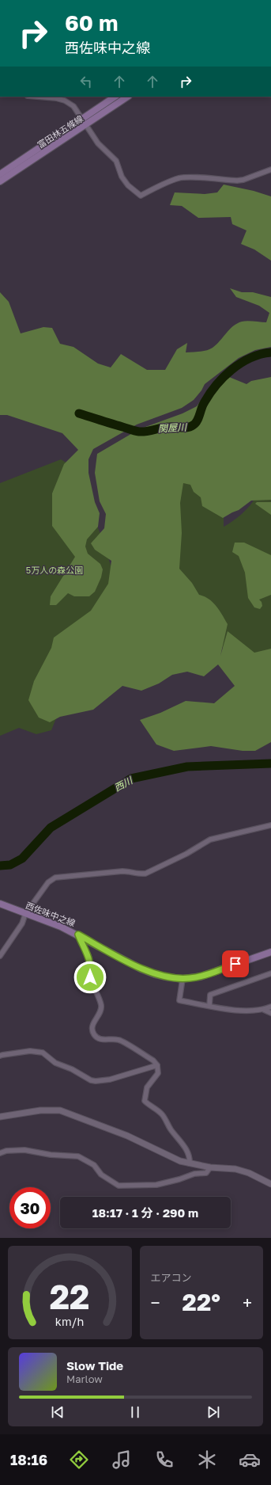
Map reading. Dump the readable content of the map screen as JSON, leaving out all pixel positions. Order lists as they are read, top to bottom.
{
  "streets": {
    "main road": ["富田林五條線", "西佐味中之線"]
  },
  "water": ["関屋川", "西川"],
  "parks": ["5万人の森公園"],
  "page": {
    "turn": ["60 m", "西佐味中之線"],
    "limit": "30",
    "trip": "18:17 · 1 分 · 290 m",
    "tile": "エアコン",
    "heat": ["−", "22°", "+"],
    "song": ["Slow Tide", "Marlow"],
    "tabs": "18:16",
    "gauge": ["22", "km/h"]
  }
}
